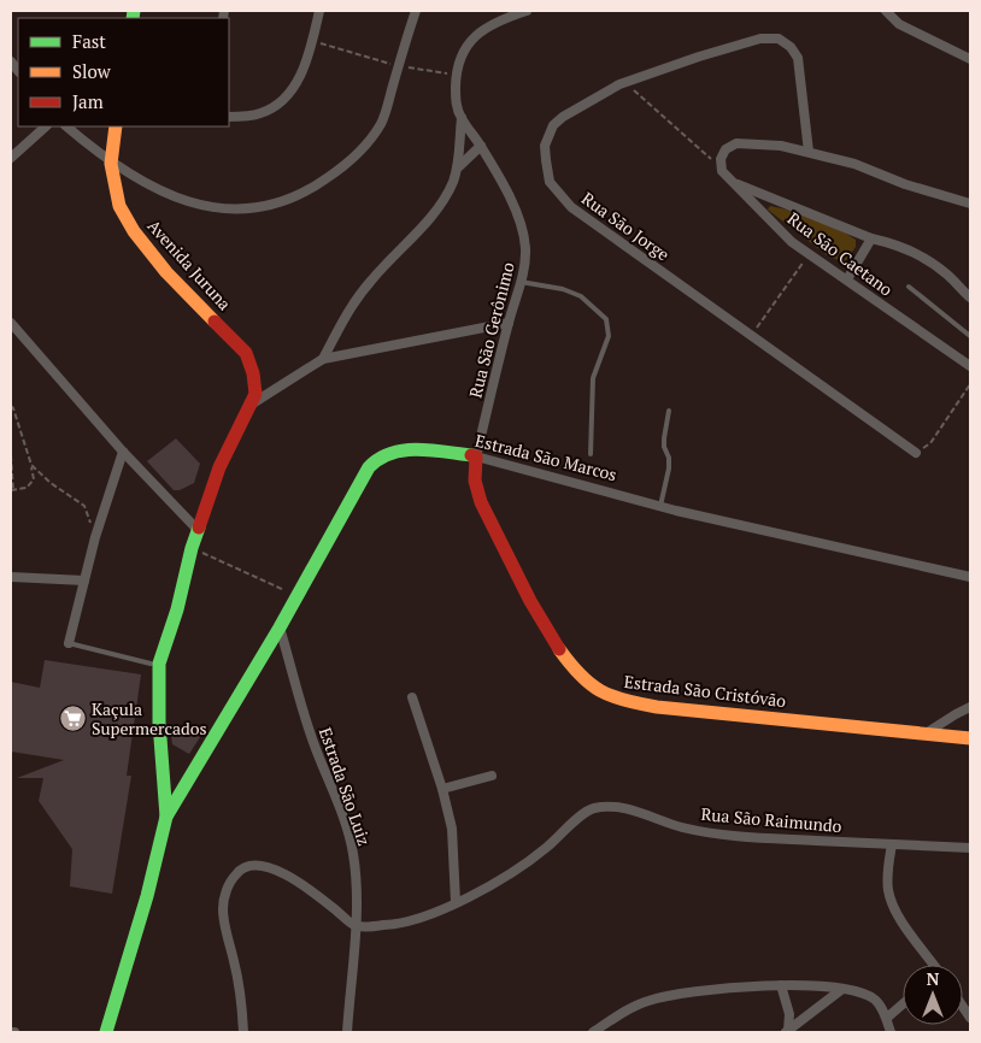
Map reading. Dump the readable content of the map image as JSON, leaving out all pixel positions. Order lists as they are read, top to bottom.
{
  "streets": {
    "street": [
      "Rua São Jorge",
      "Rua São Caetano",
      "Avenida Juruna",
      "Rua São Gerônimo",
      "Estrada São Marcos",
      "Estrada São Cristóvão",
      "Estrada São Luiz",
      "Rua São Raimundo"
    ]
  },
  "crossings": [
    ["Avenida Juruna", "Estrada São Marcos"],
    ["Rua São Gerônimo", "Estrada São Marcos"],
    ["Rua São Gerônimo", "Estrada São Cristóvão"],
    ["Estrada São Marcos", "Estrada São Cristóvão"],
    ["Estrada São Marcos", "Estrada São Luiz"],
    ["Estrada São Luiz", "Rua São Raimundo"]
  ],
  "places": {
    "supermarket": ["Kaçula Supermercados"]
  },
  "legend": ["Fast", "Slow", "Jam"],
  "north": "top"
}
